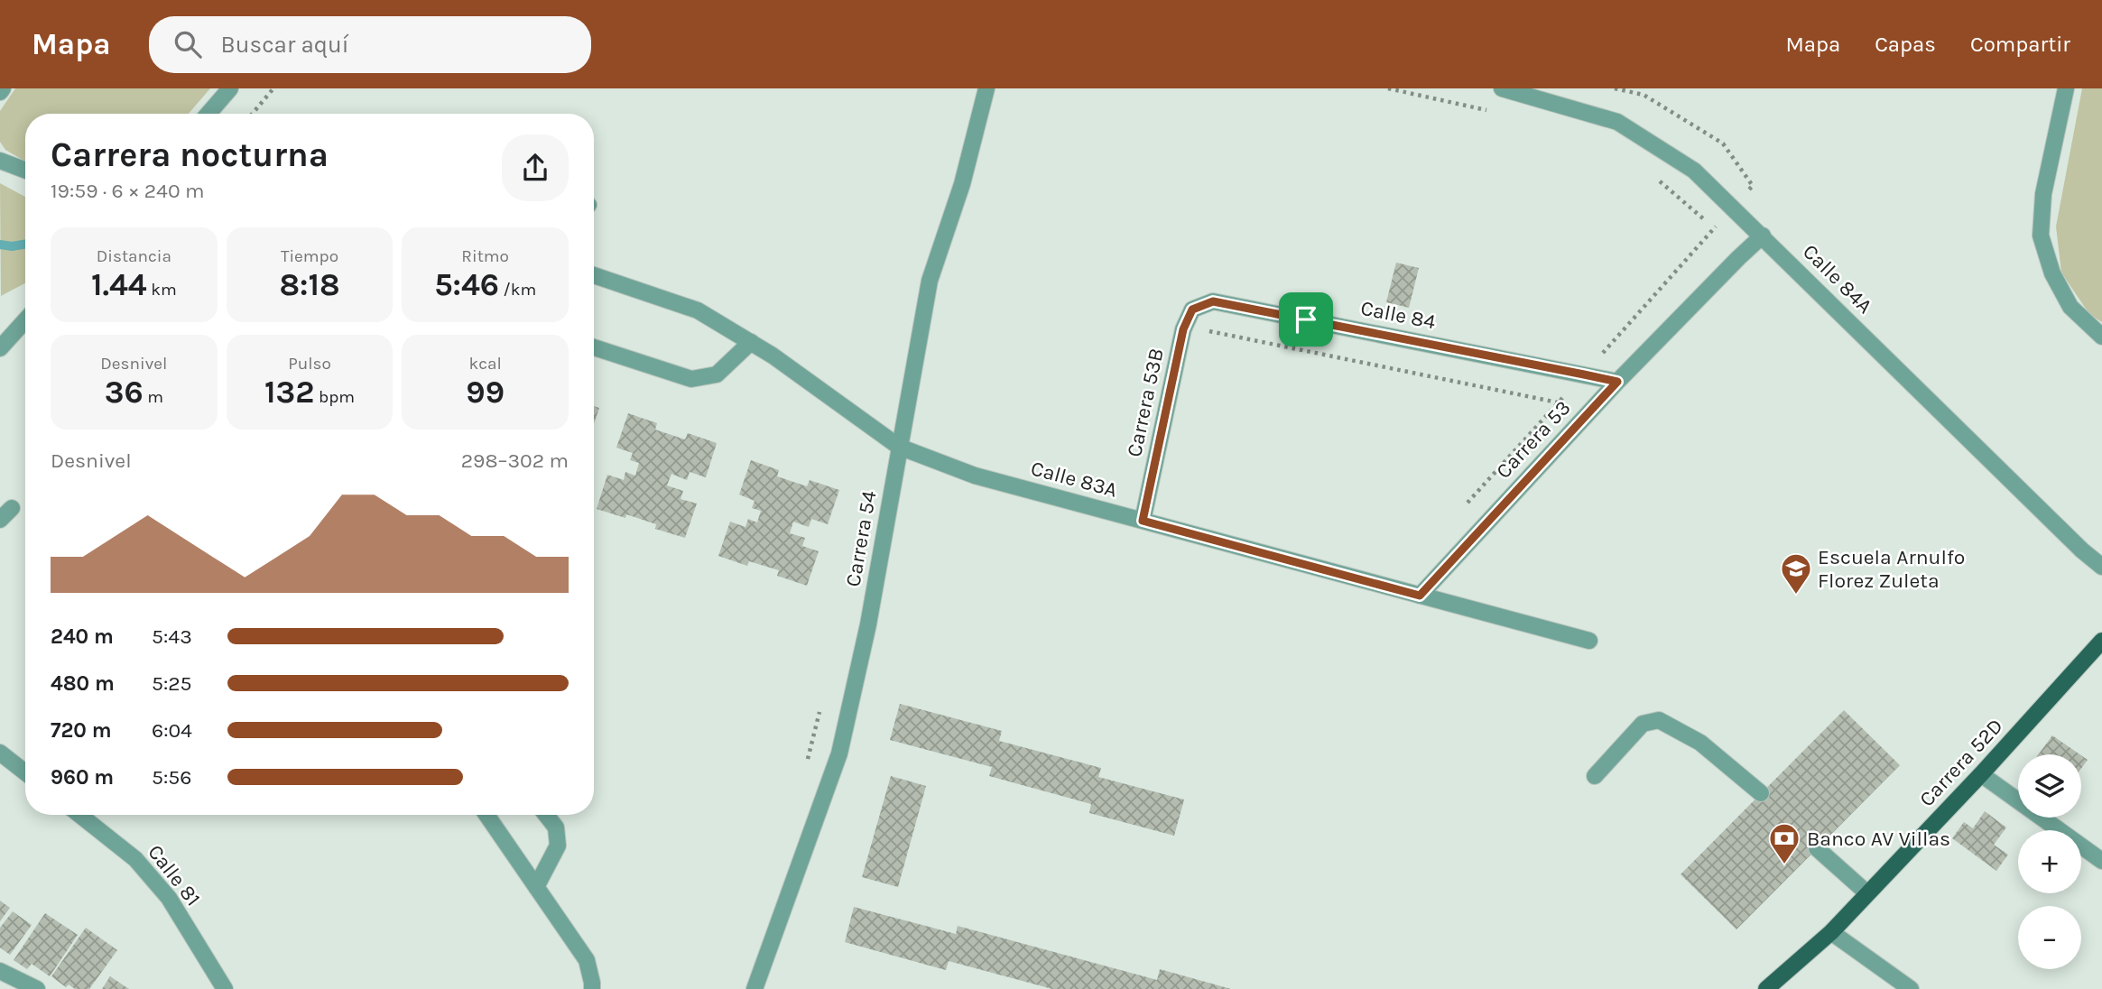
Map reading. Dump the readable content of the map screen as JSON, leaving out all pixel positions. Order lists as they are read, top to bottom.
{
  "streets": {
    "main road": ["Carrera 52D"],
    "street": [
      "Calle 84A",
      "Calle 84",
      "Carrera 53B",
      "Carrera 53",
      "Calle 83A",
      "Carrera 54",
      "Calle 81"
    ]
  },
  "crossings": [
    ["Calle 84A", "Carrera 53"],
    ["Calle 84", "Carrera 53B"],
    ["Calle 84", "Carrera 53"],
    ["Carrera 53B", "Calle 83A"],
    ["Carrera 53", "Calle 83A"],
    ["Calle 83A", "Carrera 54"]
  ],
  "places": {
    "school or university": ["Escuela Arnulfo Florez Zuleta"],
    "bank": ["Banco AV Villas"]
  },
  "page": {
    "header": "Mapa",
    "search": "Buscar aquí",
    "nav": ["Mapa", "Capas", "Compartir"],
    "heading": ["Carrera nocturna", "19:59 · 6 × 240 m"],
    "stats": [
      ["Distancia", "1.44 km"],
      ["Tiempo", "8:18"],
      ["Ritmo", "5:46 /km"],
      ["Desnivel", "36 m"],
      ["Pulso", "132 bpm"],
      ["kcal", "99"]
    ],
    "chart": ["Desnivel", "298–302 m"],
    "list": [
      {
        "name": "240 m",
        "note": "5:43"
      },
      {
        "name": "480 m",
        "note": "5:25"
      },
      {
        "name": "720 m",
        "note": "6:04"
      },
      {
        "name": "960 m",
        "note": "5:56"
      }
    ],
    "map_buttons": ["+", "−"]
  }
}
